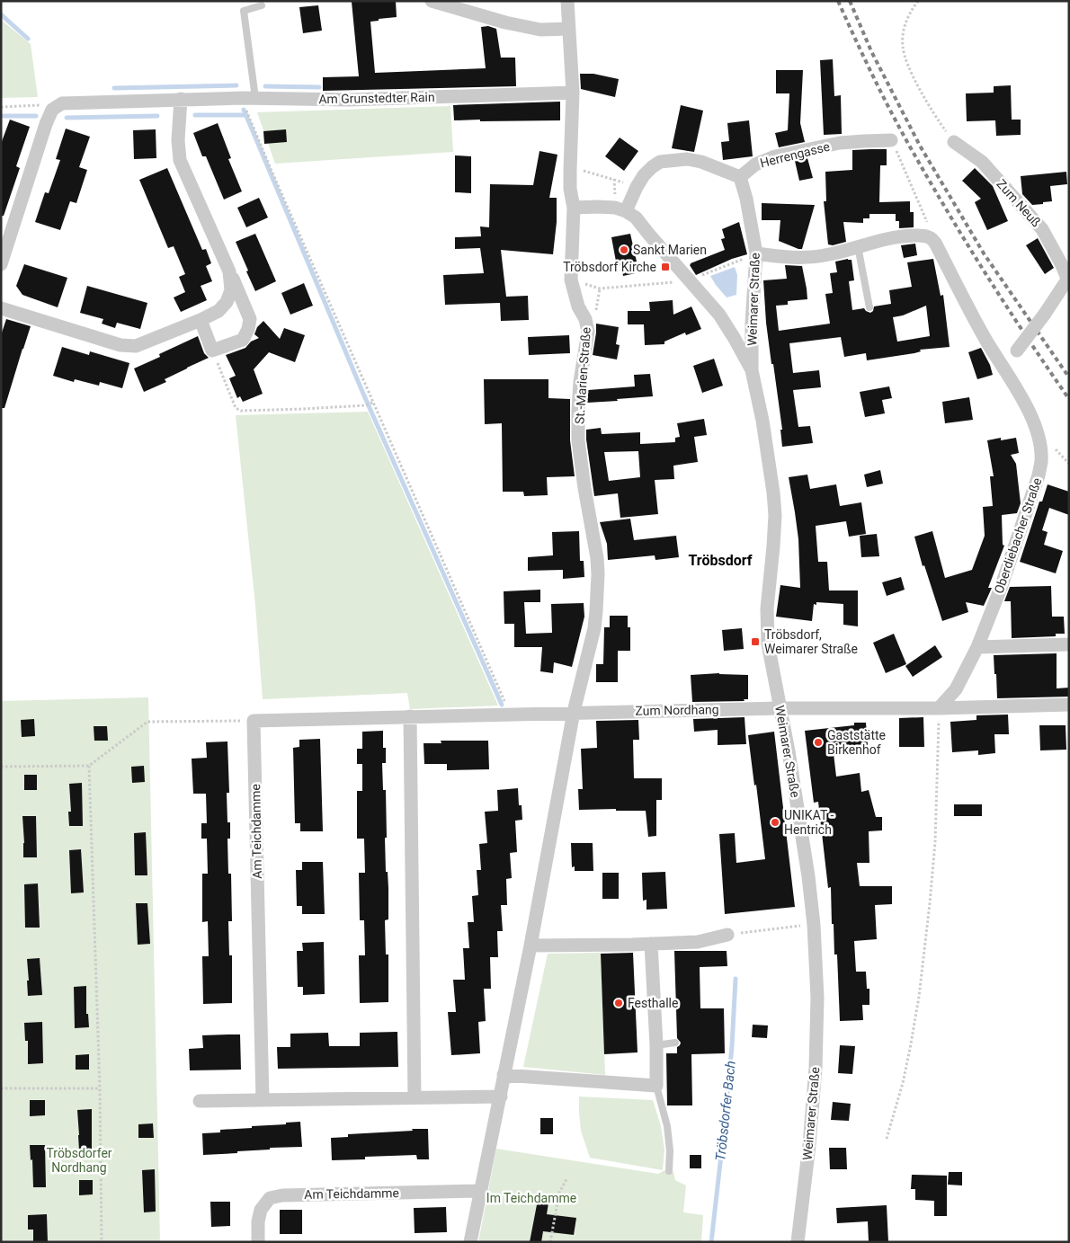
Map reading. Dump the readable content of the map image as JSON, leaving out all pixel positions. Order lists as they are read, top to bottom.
{
  "streets": {
    "street": [
      "Am Grunstedter Rain",
      "Herrengasse",
      "Zum Neuß",
      "Weimarer Straße",
      "St.-Marien-Straße",
      "Oberdiebacher Straße",
      "Zum Nordhang",
      "Am Teichdamme"
    ]
  },
  "crossings": [
    ["Am Grunstedter Rain", "St.-Marien-Straße"],
    ["Herrengasse", "Weimarer Straße"],
    ["Zum Neuß", "Oberdiebacher Straße"],
    ["Weimarer Straße", "Zum Nordhang"],
    ["St.-Marien-Straße", "Zum Nordhang"]
  ],
  "districts": ["Tröbsdorf"],
  "water": ["Tröbsdorfer Bach"],
  "parks": ["Tröbsdorfer Nordhang", "Im Teichdamme"],
  "places": {
    "other": [
      "Sankt Marien",
      "Gaststätte Birkenhof",
      "UNIKAT - Hentrich",
      "Festhalle"
    ],
    "transit": ["Tröbsdorf Kirche", "Tröbsdorf, Weimarer Straße"]
  }
}
